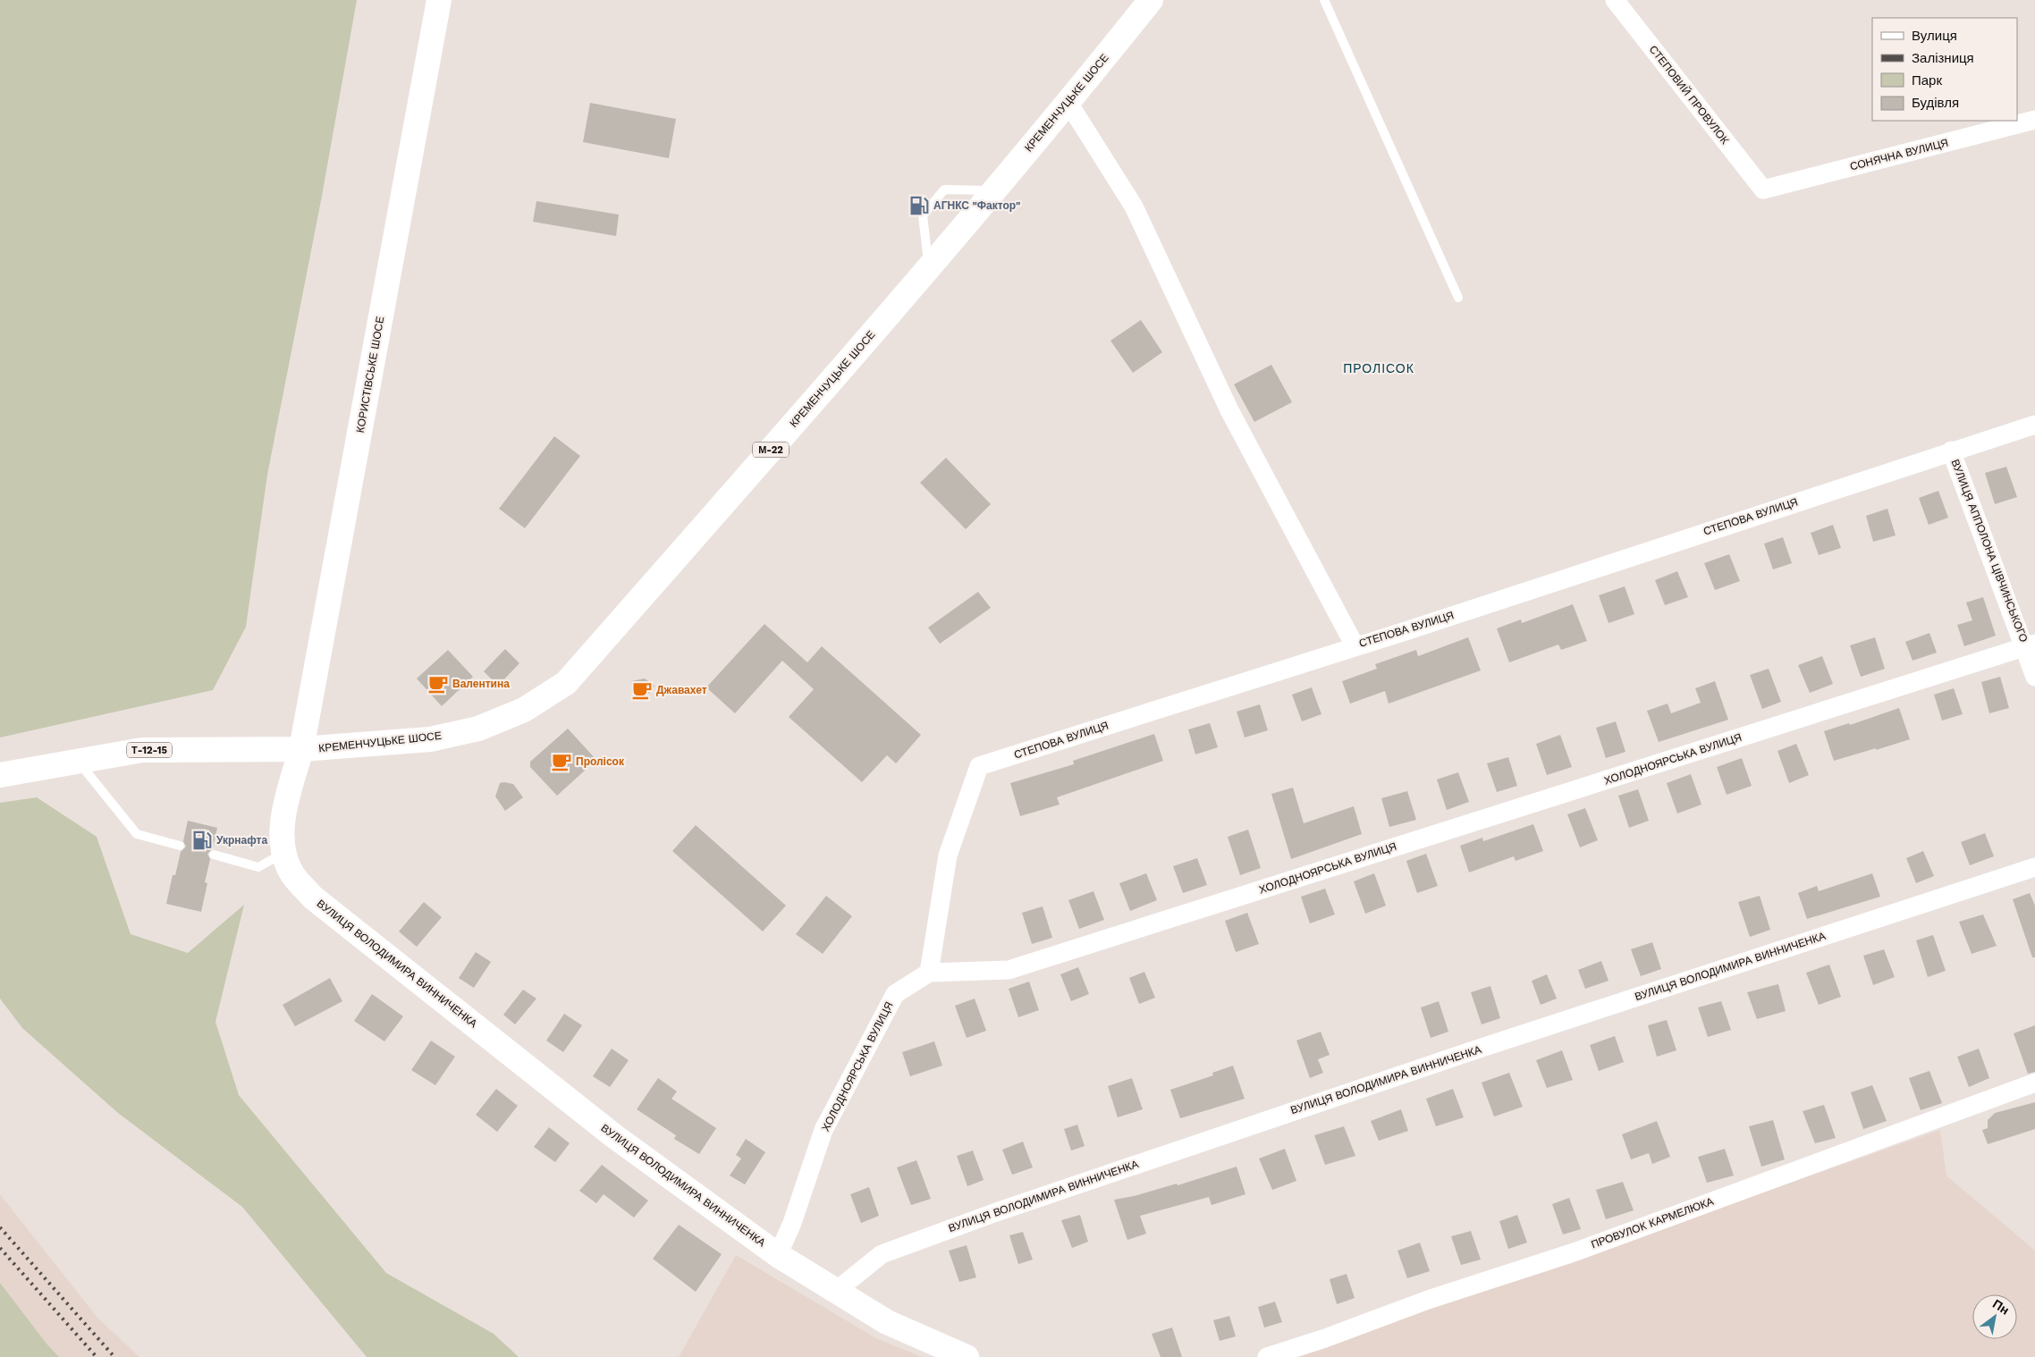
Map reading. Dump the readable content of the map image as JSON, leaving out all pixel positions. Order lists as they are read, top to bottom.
{
  "streets": {
    "main road": [
      "КРЕМЕНЧУЦЬКЕ ШОСЕ",
      "КОРИСТІВСЬКЕ ШОСЕ",
      "М-22",
      "Т-12-15",
      "ВУЛИЦЯ ВОЛОДИМИРА ВИННИЧЕНКА"
    ],
    "street": [
      "СТЕПОВИЙ ПРОВУЛОК",
      "СОНЯЧНА ВУЛИЦЯ",
      "СТЕПОВА ВУЛИЦЯ",
      "ВУЛИЦЯ АППОЛОНА ЦІВЧИНСЬКОГО",
      "ХОЛОДНОЯРСЬКА ВУЛИЦЯ",
      "ПРОВУЛОК КАРМЕЛЮКА"
    ]
  },
  "crossings": [
    ["СТЕПОВИЙ ПРОВУЛОК", "СОНЯЧНА ВУЛИЦЯ"],
    ["КРЕМЕНЧУЦЬКЕ ШОСЕ", "КОРИСТІВСЬКЕ ШОСЕ"],
    ["КРЕМЕНЧУЦЬКЕ ШОСЕ", "Т-12-15"],
    ["КРЕМЕНЧУЦЬКЕ ШОСЕ", "ВУЛИЦЯ ВОЛОДИМИРА ВИННИЧЕНКА"],
    ["КОРИСТІВСЬКЕ ШОСЕ", "Т-12-15"],
    ["КОРИСТІВСЬКЕ ШОСЕ", "ВУЛИЦЯ ВОЛОДИМИРА ВИННИЧЕНКА"],
    ["СТЕПОВА ВУЛИЦЯ", "ВУЛИЦЯ АППОЛОНА ЦІВЧИНСЬКОГО"],
    ["СТЕПОВА ВУЛИЦЯ", "ХОЛОДНОЯРСЬКА ВУЛИЦЯ"],
    ["ВУЛИЦЯ АППОЛОНА ЦІВЧИНСЬКОГО", "ХОЛОДНОЯРСЬКА ВУЛИЦЯ"],
    ["Т-12-15", "ВУЛИЦЯ ВОЛОДИМИРА ВИННИЧЕНКА"],
    ["ХОЛОДНОЯРСЬКА ВУЛИЦЯ", "ВУЛИЦЯ ВОЛОДИМИРА ВИННИЧЕНКА"]
  ],
  "districts": ["ПРОЛІСОК"],
  "places": {
    "fuel station": ["АГНКС \"Фактор\"", "Укрнафта"],
    "cafe": ["Валентина", "Джавахет", "Пролісок"]
  },
  "legend": [
    "Вулиця",
    "Залізниця",
    "Парк",
    "Будівля"
  ],
  "north": "top right"
}
